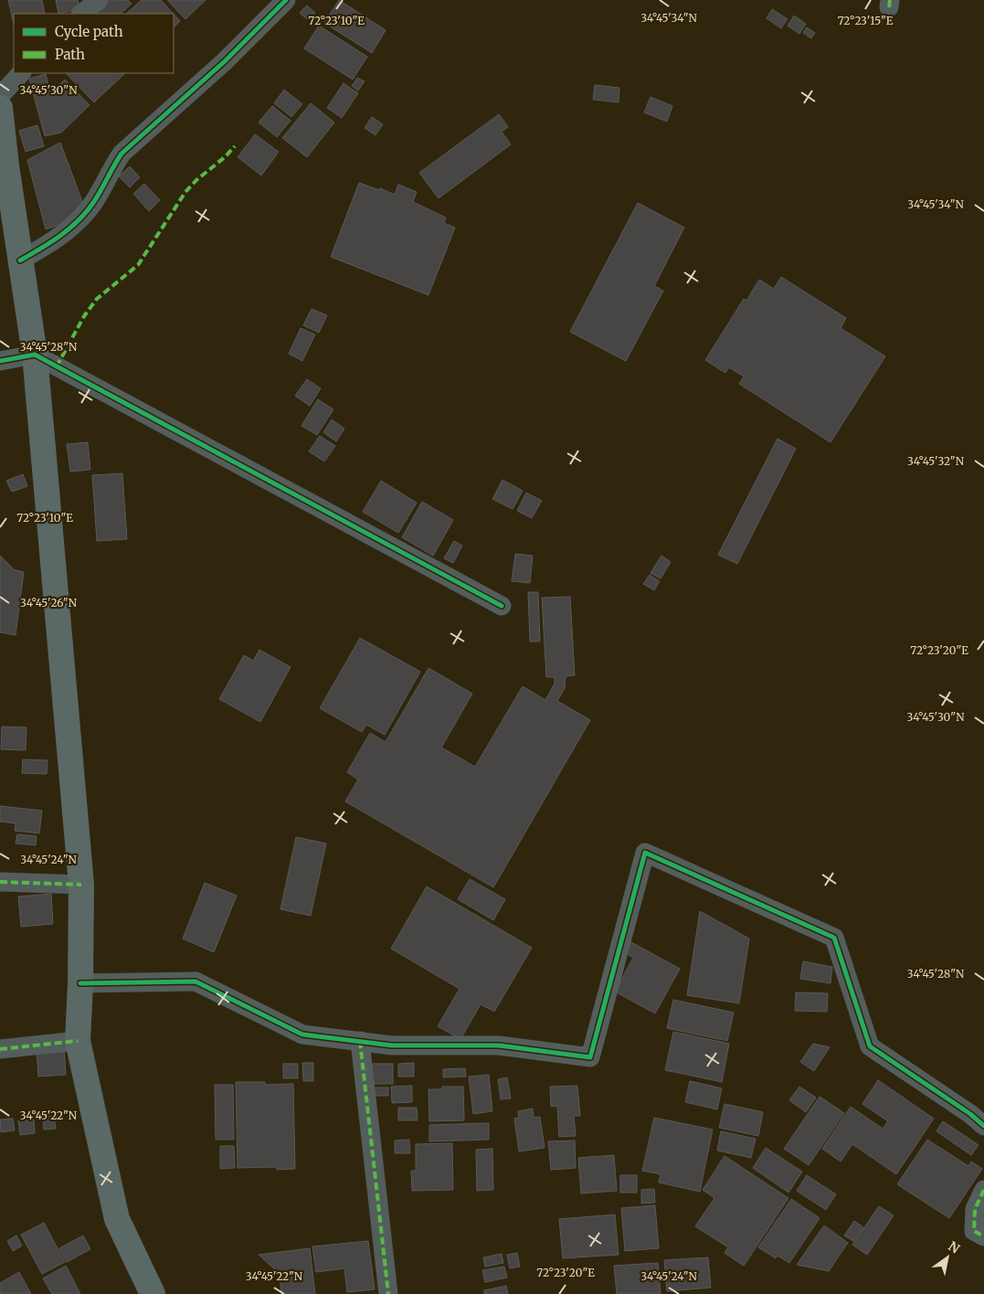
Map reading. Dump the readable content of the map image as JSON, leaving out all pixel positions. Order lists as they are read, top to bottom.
{
  "legend": ["Cycle path", "Path"],
  "north": "top right",
  "coordinates": [
    "34°45'34\"N",
    "72°23'10\"E",
    "72°23'15\"E",
    "34°45'30\"N",
    "34°45'28\"N",
    "34°45'32\"N",
    "34°45'26\"N",
    "72°23'20\"E",
    "34°45'24\"N",
    "34°45'22\"N"
  ]
}
